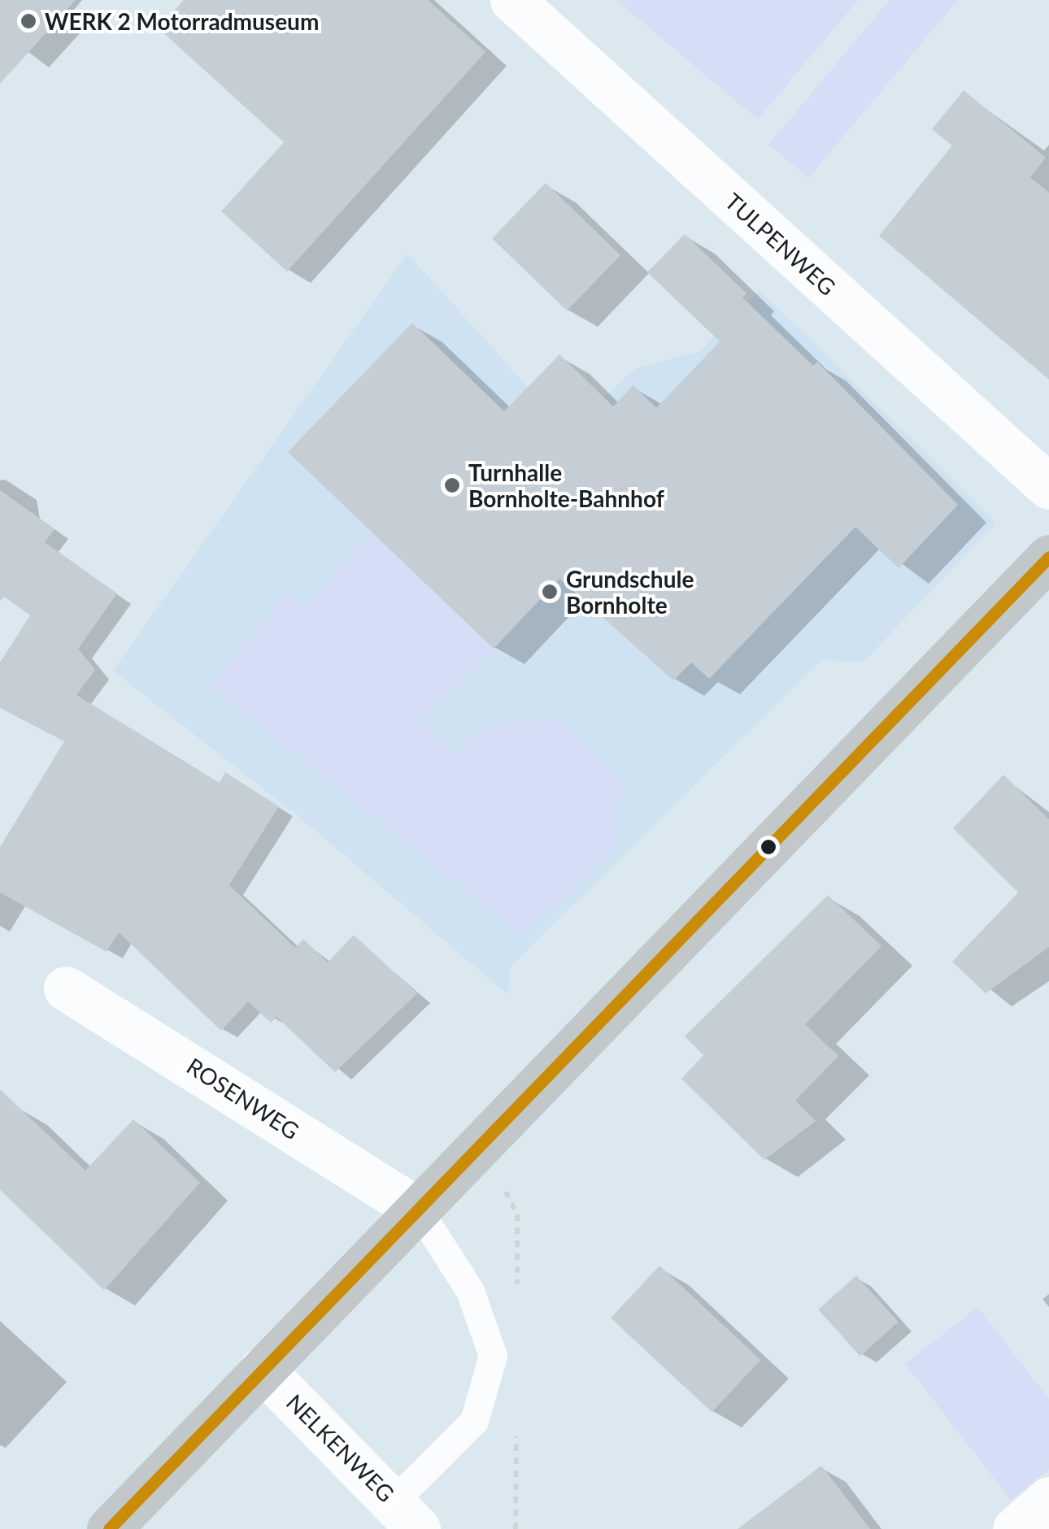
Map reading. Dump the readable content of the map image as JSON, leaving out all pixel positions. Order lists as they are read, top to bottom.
{
  "streets": {
    "street": ["TULPENWEG", "ROSENWEG", "NELKENWEG"]
  },
  "places": ["WERK 2 Motorradmuseum", "Turnhalle Bornholte-Bahnhof", "Grundschule Bornholte"]
}
